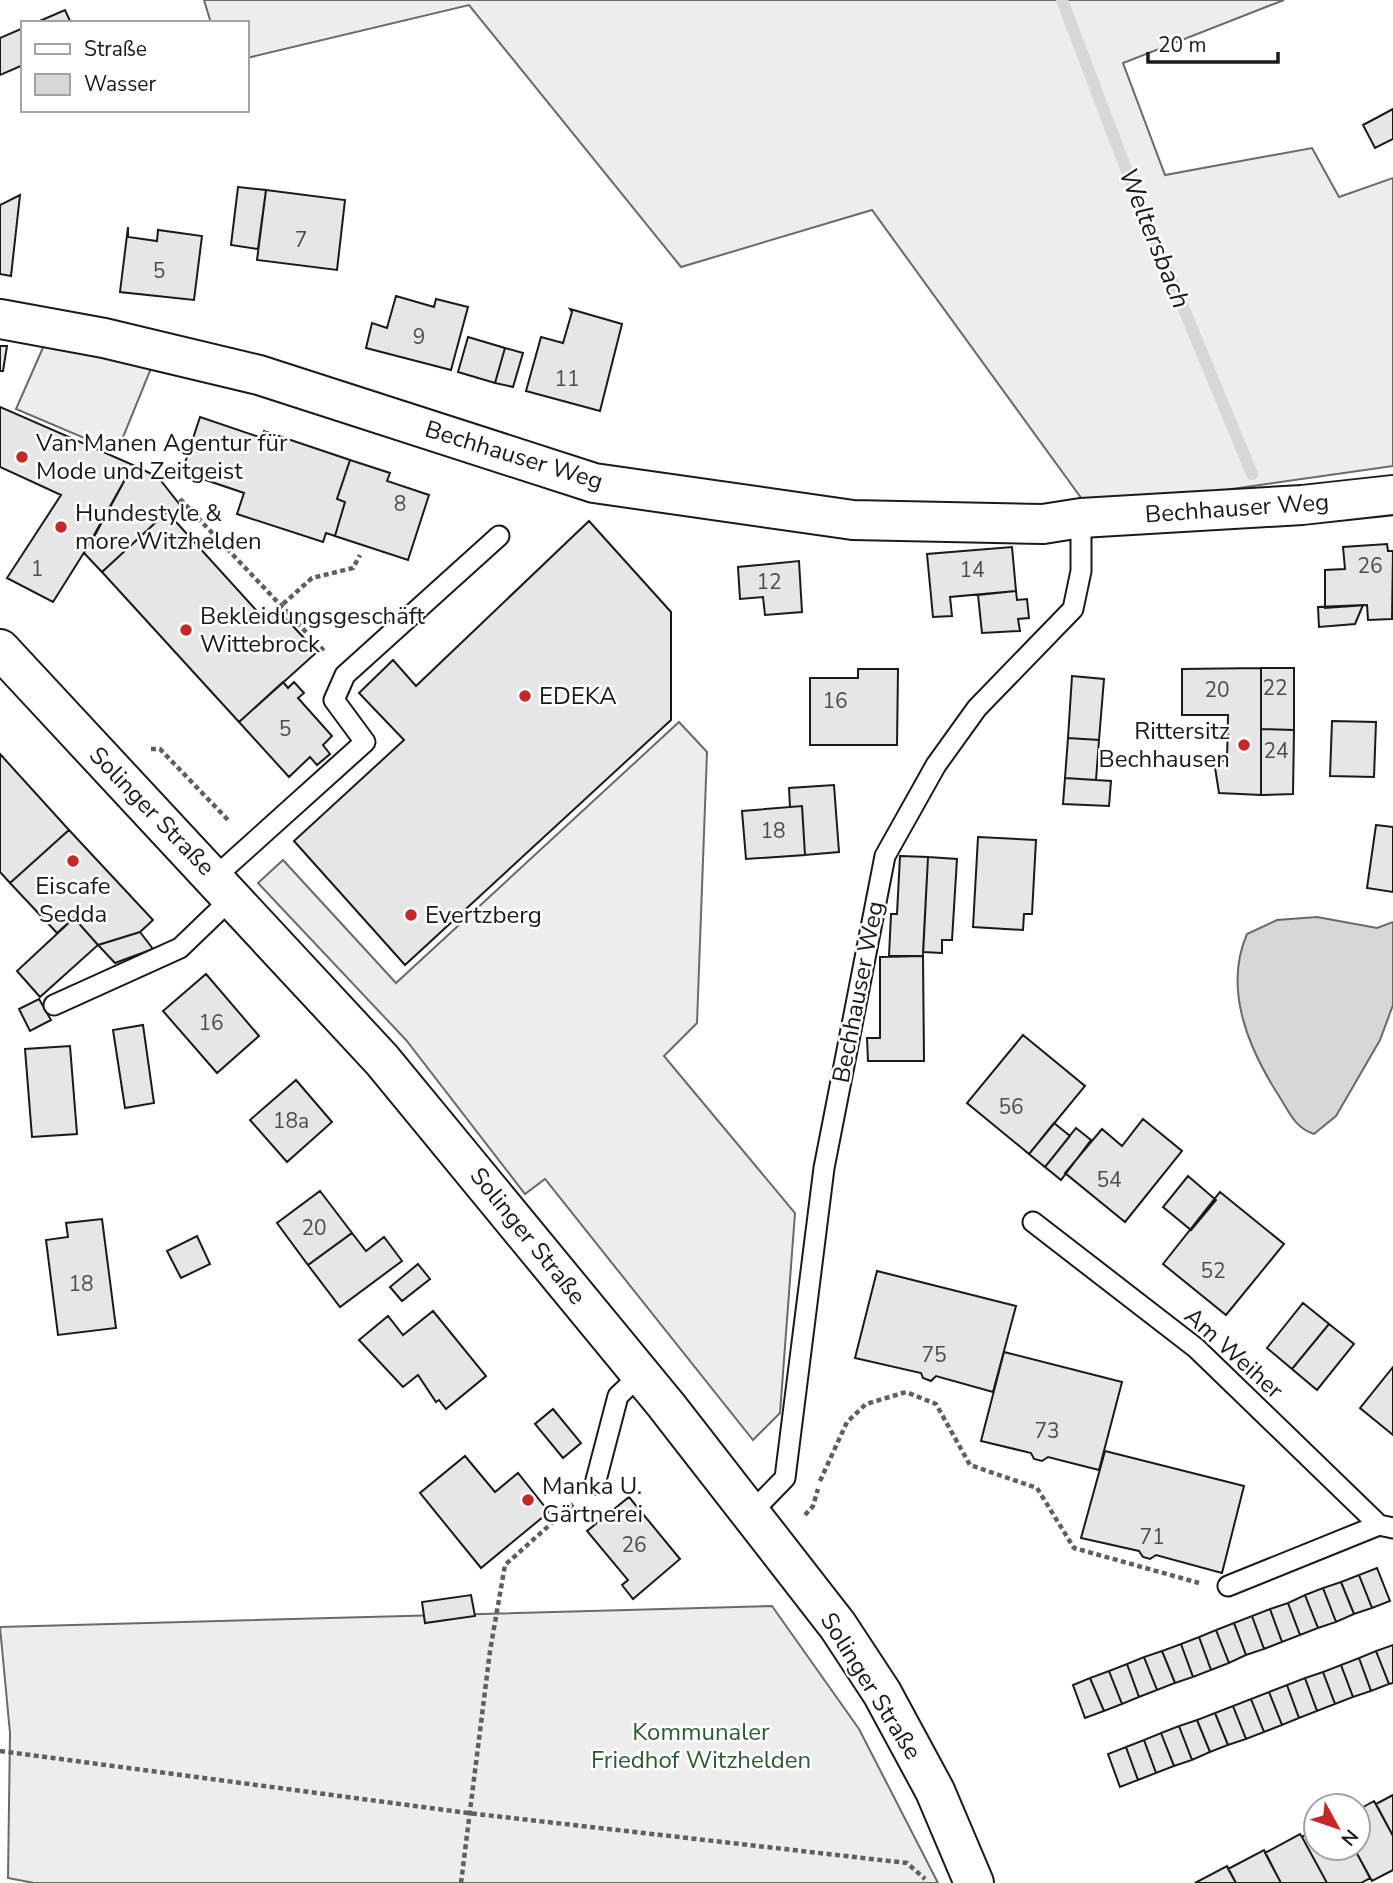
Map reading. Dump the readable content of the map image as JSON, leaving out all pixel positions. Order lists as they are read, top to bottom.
{
  "streets": {
    "main road": ["Bechhauser Weg", "Solinger Straße"],
    "lane": ["Am Weiher"]
  },
  "crossings": [
    ["Bechhauser Weg", "Solinger Straße"]
  ],
  "water": ["Weltersbach"],
  "parks": ["Kommunaler Friedhof Witzhelden"],
  "places": [
    "Van Manen Agentur für Mode und Zeitgeist",
    "Hundestyle & more Witzhelden",
    "Bekleidungsgeschäft Wittebrock",
    "EDEKA",
    "Rittersitz Bechhausen",
    "Eiscafe Sedda",
    "Evertzberg",
    "Manka U. Gärtnerei"
  ],
  "house_numbers": [
    "7",
    "5",
    "9",
    "11",
    "8",
    "26",
    "1",
    "14",
    "12",
    "22",
    "20",
    "16",
    "5",
    "24",
    "18",
    "16",
    "56",
    "18a",
    "54",
    "20",
    "52",
    "18",
    "75",
    "73",
    "71",
    "26"
  ],
  "legend": ["Straße", "Wasser"],
  "scale_bar": "20 m",
  "north": "bottom right"
}
